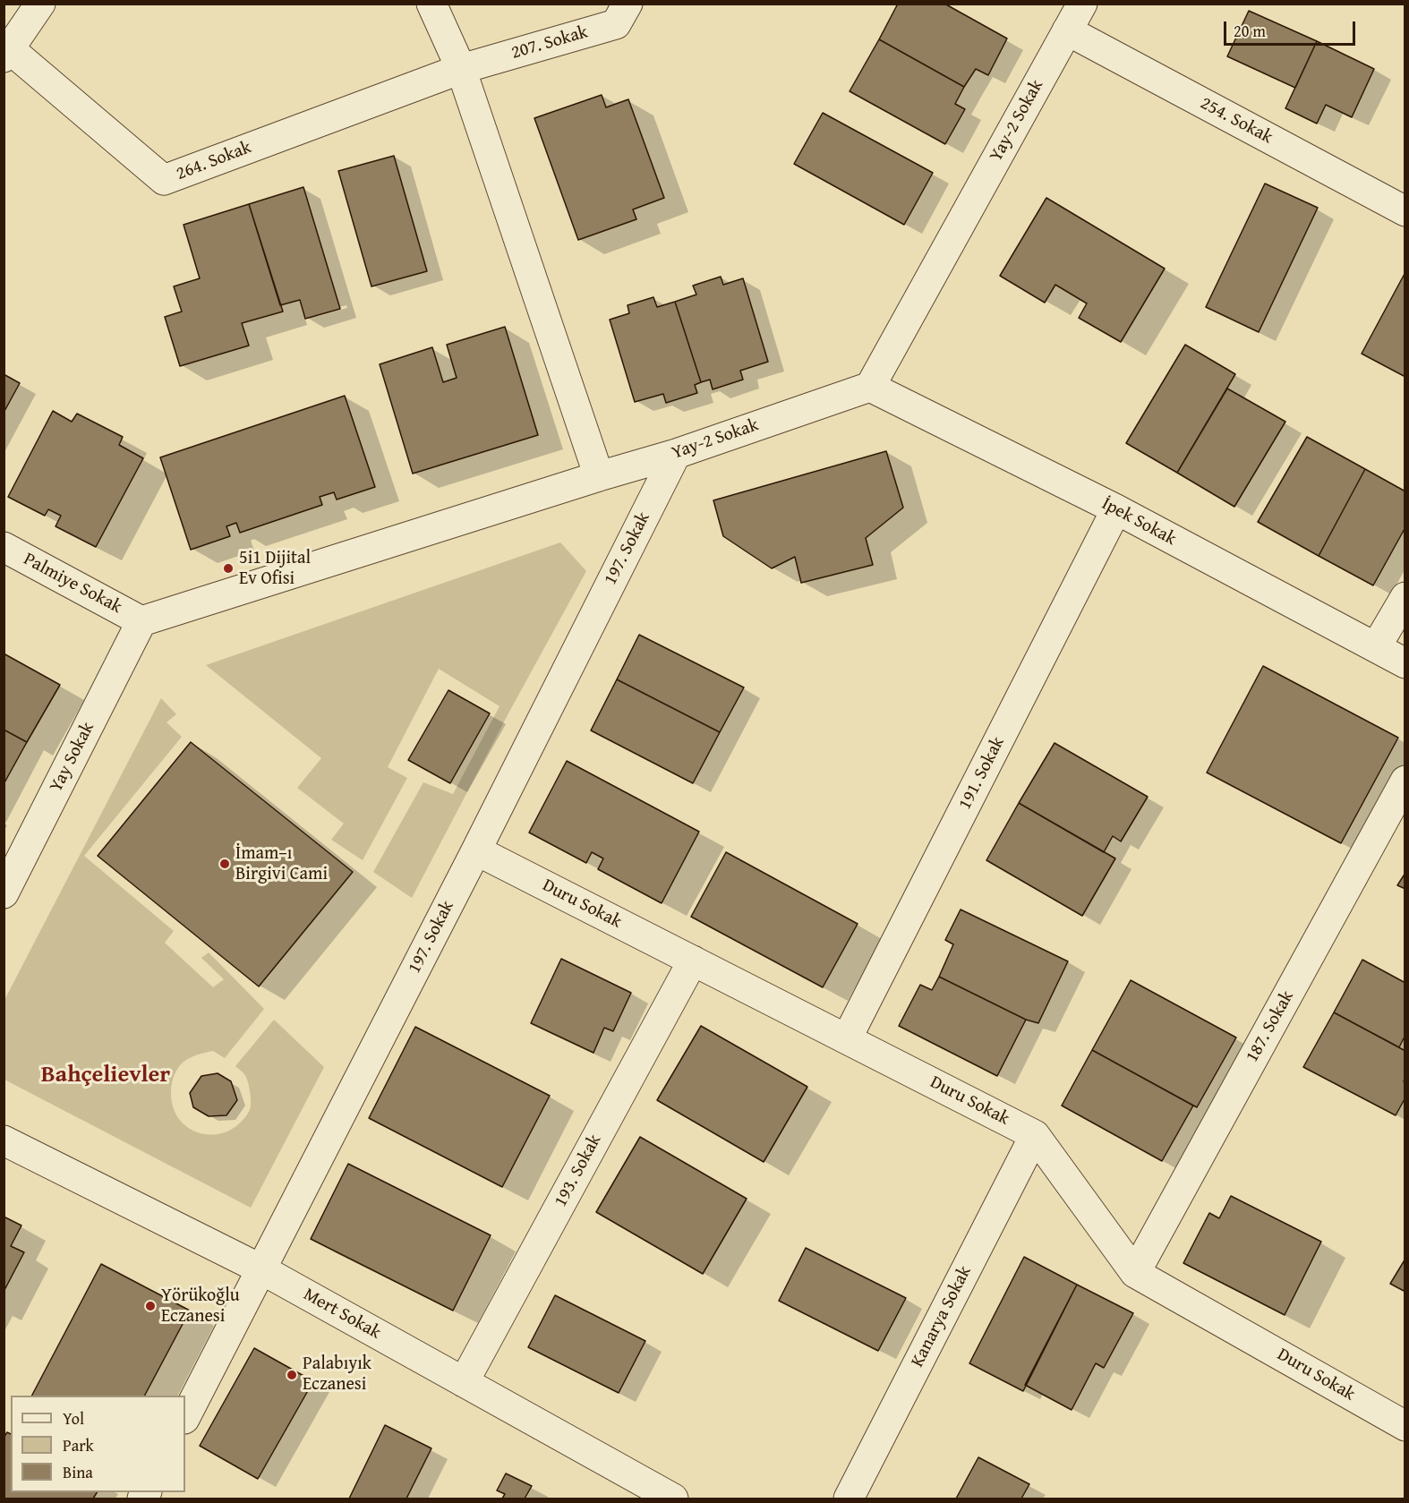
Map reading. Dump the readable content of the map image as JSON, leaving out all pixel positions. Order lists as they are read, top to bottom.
{
  "streets": {
    "street": [
      "207. Sokak",
      "Yay-2 Sokak",
      "254. Sokak",
      "264. Sokak",
      "İpek Sokak",
      "197. Sokak",
      "Palmiye Sokak",
      "Yay Sokak",
      "191. Sokak",
      "Duru Sokak",
      "187. Sokak",
      "193. Sokak",
      "Mert Sokak",
      "Kanarya Sokak"
    ]
  },
  "crossings": [
    ["207. Sokak", "264. Sokak"],
    ["Yay-2 Sokak", "254. Sokak"],
    ["Yay-2 Sokak", "İpek Sokak"],
    ["Yay-2 Sokak", "197. Sokak"],
    ["Yay-2 Sokak", "Palmiye Sokak"],
    ["Yay-2 Sokak", "Yay Sokak"],
    ["İpek Sokak", "191. Sokak"],
    ["197. Sokak", "Duru Sokak"],
    ["197. Sokak", "Mert Sokak"],
    ["Palmiye Sokak", "Yay Sokak"],
    ["191. Sokak", "Duru Sokak"],
    ["Duru Sokak", "187. Sokak"],
    ["Duru Sokak", "193. Sokak"],
    ["Duru Sokak", "Kanarya Sokak"],
    ["193. Sokak", "Mert Sokak"]
  ],
  "districts": ["Bahçelievler"],
  "places": [
    "5i1 Dijital Ev Ofisi",
    "İmam–ı Birgivi Cami",
    "Yörükoğlu Eczanesi",
    "Palabıyık Eczanesi"
  ],
  "legend": ["Yol", "Park", "Bina"],
  "scale_bar": "20 m"
}
